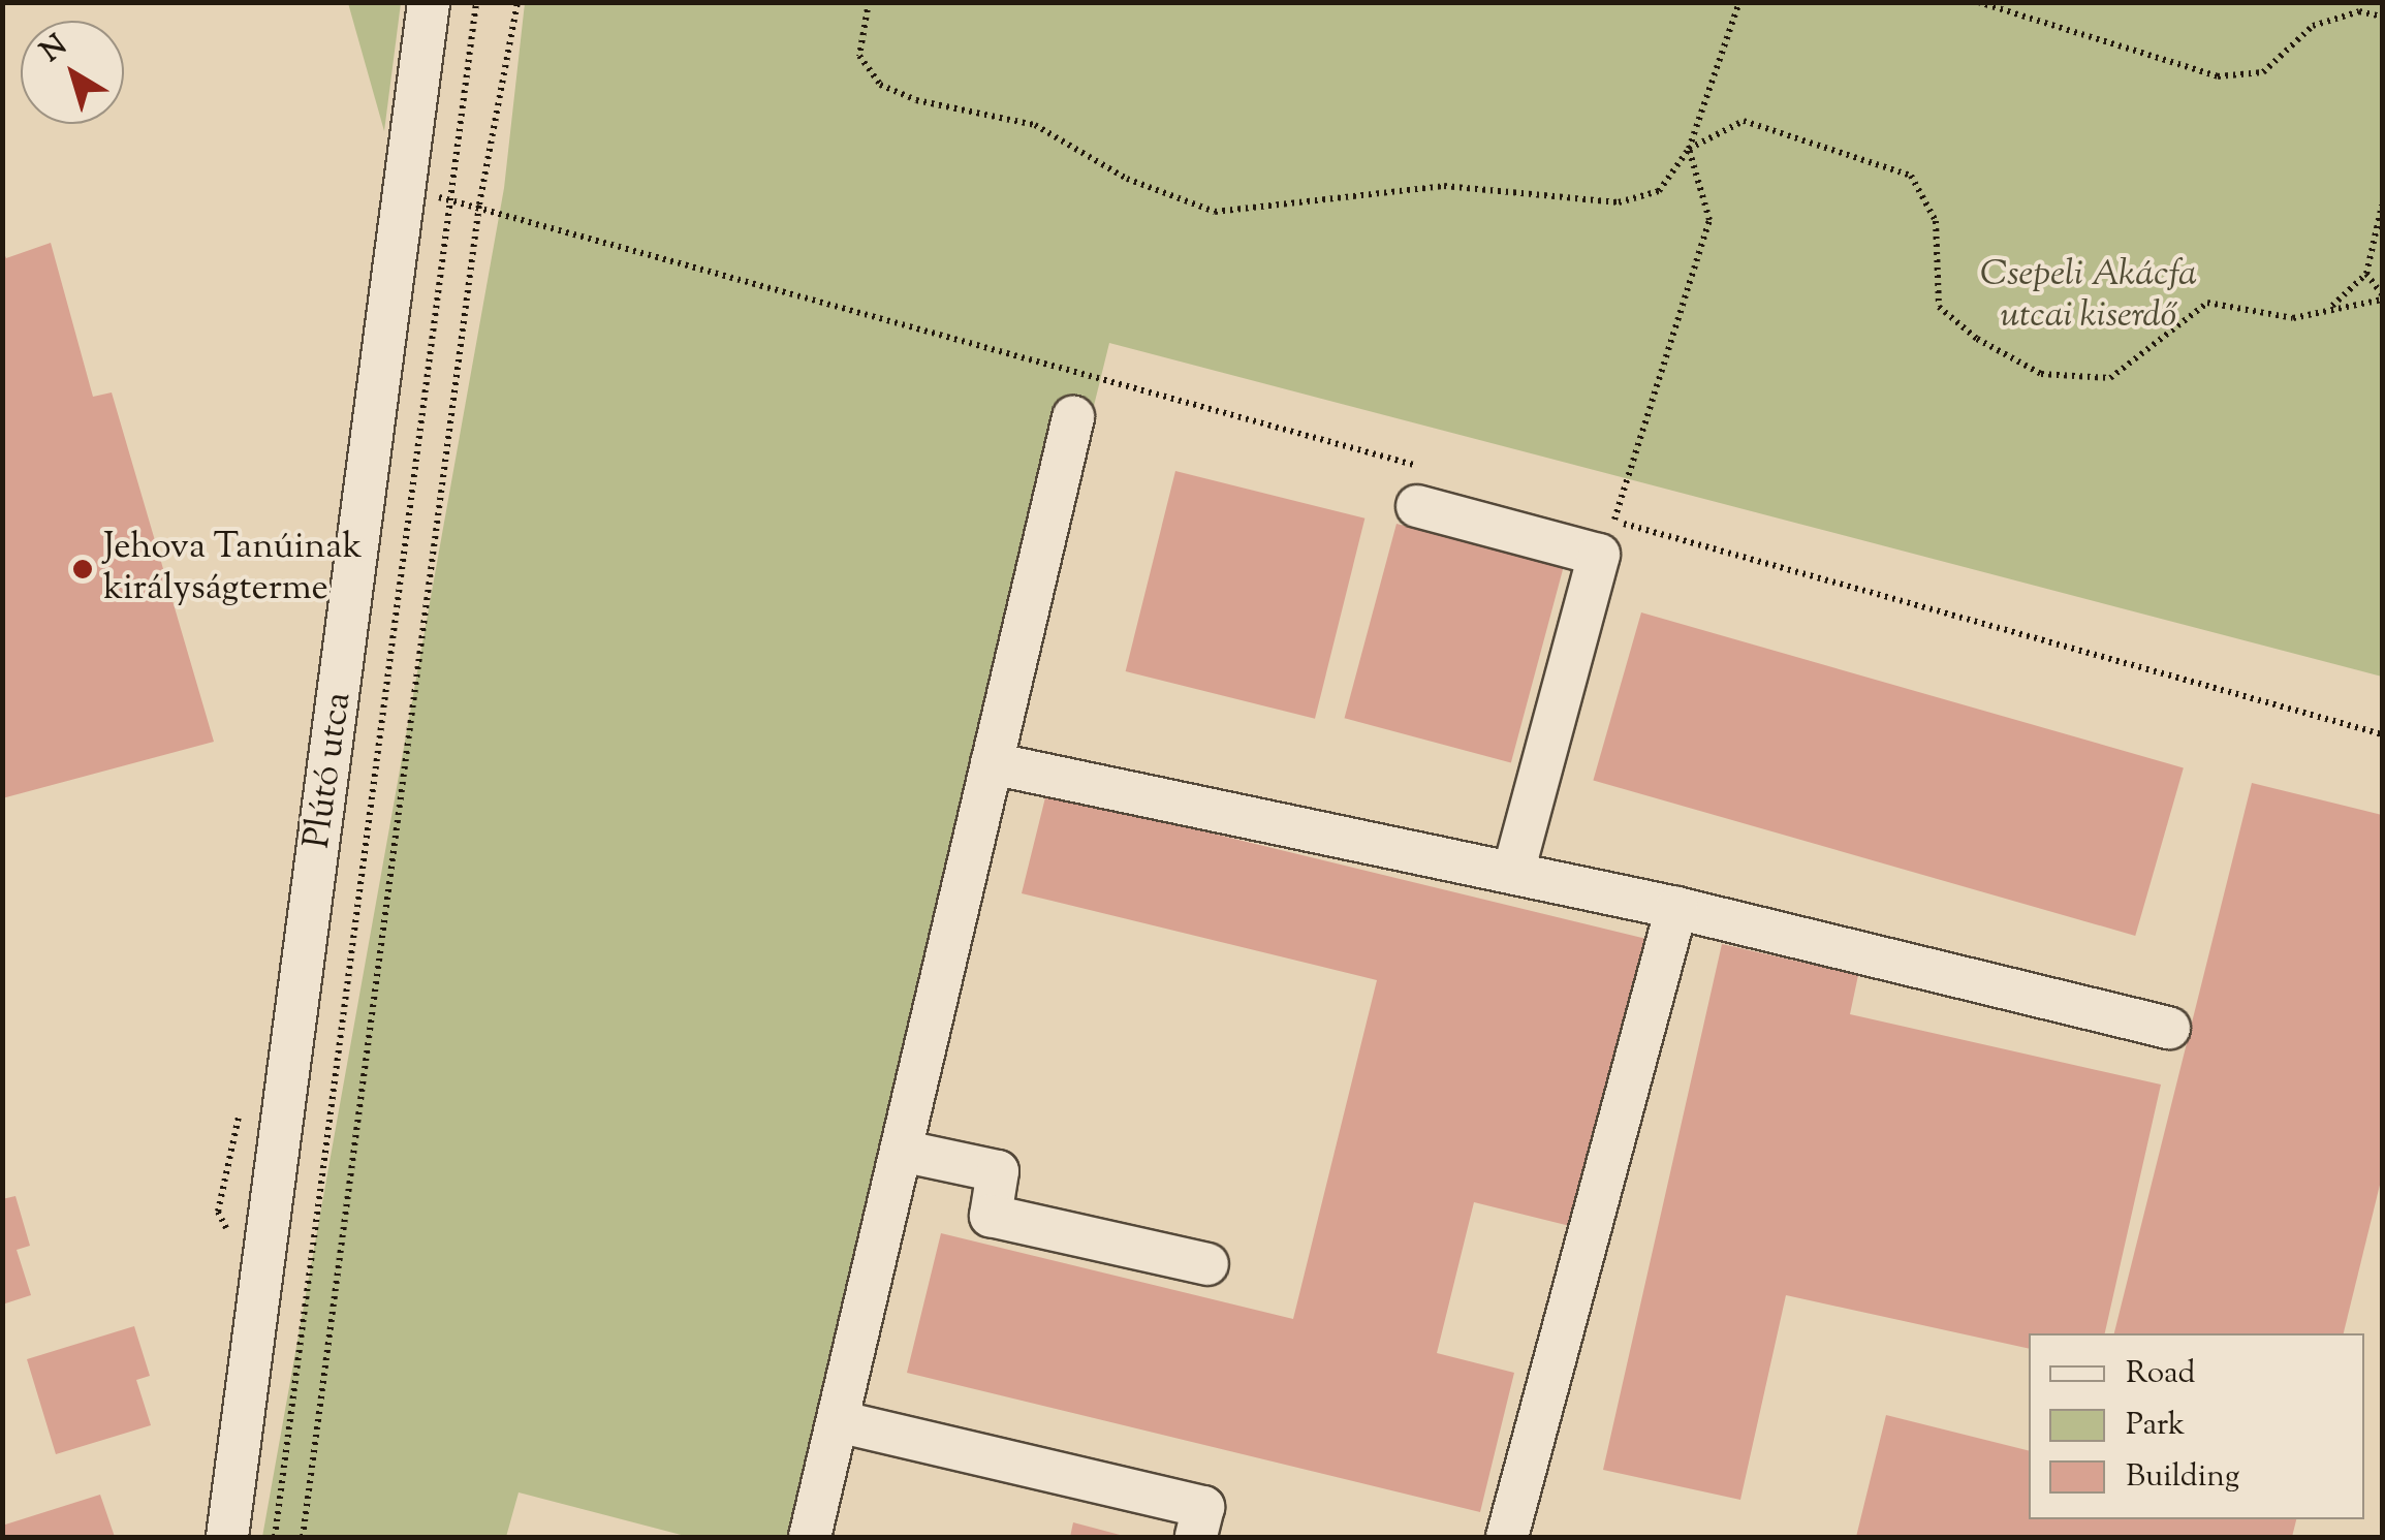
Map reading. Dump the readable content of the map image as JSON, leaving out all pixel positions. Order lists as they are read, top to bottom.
{
  "streets": {
    "street": ["Plútó utca"]
  },
  "parks": ["Csepeli Akácfa utcai kiserdő"],
  "places": ["Jehova Tanúinak királyságterme"],
  "legend": ["Road", "Park", "Building"],
  "north": "top left"
}
